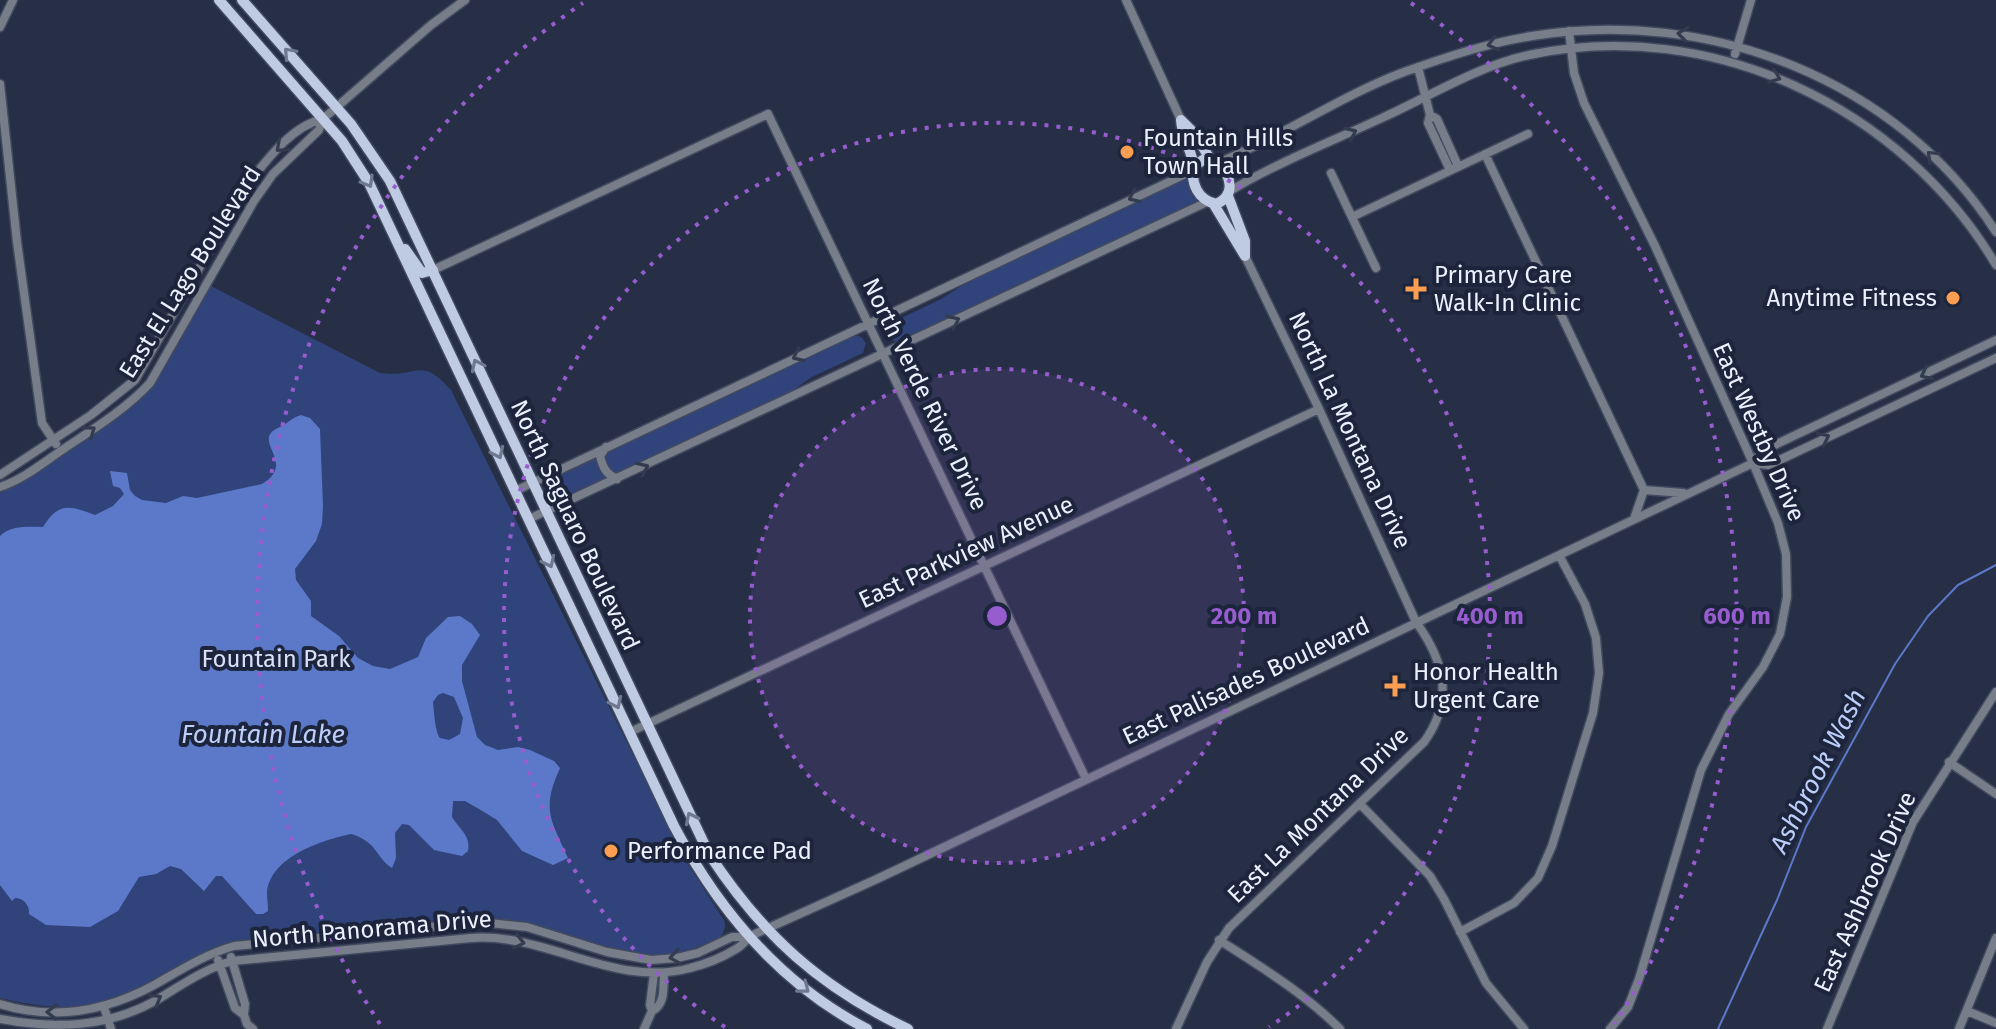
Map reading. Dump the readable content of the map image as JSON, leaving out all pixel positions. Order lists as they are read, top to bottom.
{
  "streets": {
    "main road": ["North La Montana Drive", "North Saguaro Boulevard"],
    "street": [
      "East El Lago Boulevard",
      "North Verde River Drive",
      "East Westby Drive",
      "East Parkview Avenue",
      "East Palisades Boulevard",
      "East La Montana Drive",
      "East Ashbrook Drive",
      "North Panorama Drive"
    ]
  },
  "crossings": [
    ["East El Lago Boulevard", "North Saguaro Boulevard"],
    ["North Verde River Drive", "North Saguaro Boulevard"],
    ["North Verde River Drive", "East Parkview Avenue"],
    ["North Verde River Drive", "East Palisades Boulevard"],
    ["North La Montana Drive", "East Parkview Avenue"],
    ["North La Montana Drive", "East Palisades Boulevard"],
    ["North La Montana Drive", "East La Montana Drive"],
    ["East Westby Drive", "East Palisades Boulevard"],
    ["North Saguaro Boulevard", "East Parkview Avenue"],
    ["North Saguaro Boulevard", "East Palisades Boulevard"],
    ["North Saguaro Boulevard", "North Panorama Drive"],
    ["East Palisades Boulevard", "East La Montana Drive"],
    ["East Palisades Boulevard", "North Panorama Drive"]
  ],
  "water": ["Fountain Lake", "Ashbrook Wash"],
  "parks": ["Fountain Park"],
  "places": {
    "other": ["Fountain Hills Town Hall", "Anytime Fitness", "Performance Pad"],
    "health": ["Primary Care Walk-In Clinic", "Honor Health Urgent Care"]
  },
  "rings": ["200 m", "400 m", "600 m"]
}
